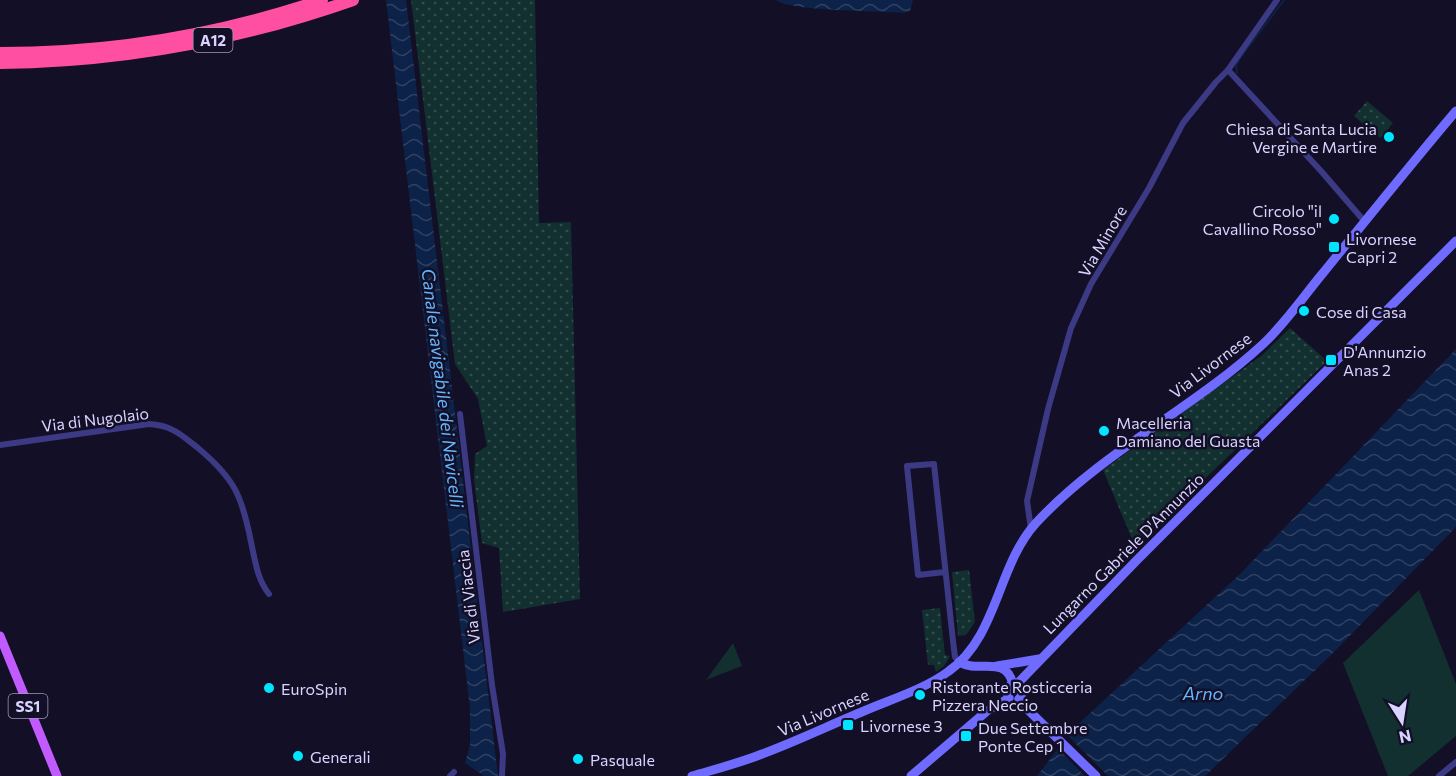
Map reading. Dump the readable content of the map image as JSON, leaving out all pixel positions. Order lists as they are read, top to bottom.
{
  "streets": {
    "highway": ["A12"],
    "main road": ["SS1"],
    "street": [
      "Via Minore",
      "Via Livornese",
      "Via di Nugolaio",
      "Lungarno Gabriele D'Annunzio",
      "Via di Viaccia"
    ]
  },
  "crossings": [
    ["Via Minore", "Via Livornese"]
  ],
  "water": ["Canale navigabile dei Navicelli", "Arno"],
  "places": {
    "other": [
      "Chiesa di Santa Lucia Vergine e Martire",
      "Circolo \"il Cavallino Rosso\"",
      "Cose di Casa",
      "Macelleria Damiano del Guasta",
      "EuroSpin",
      "Ristorante Rosticceria Pizzera Neccio",
      "Generali",
      "Pasquale"
    ],
    "transit": [
      "Livornese Capri 2",
      "D'Annunzio Anas 2",
      "Livornese 3",
      "Due Settembre Ponte Cep 1"
    ]
  },
  "north": "bottom"
}
